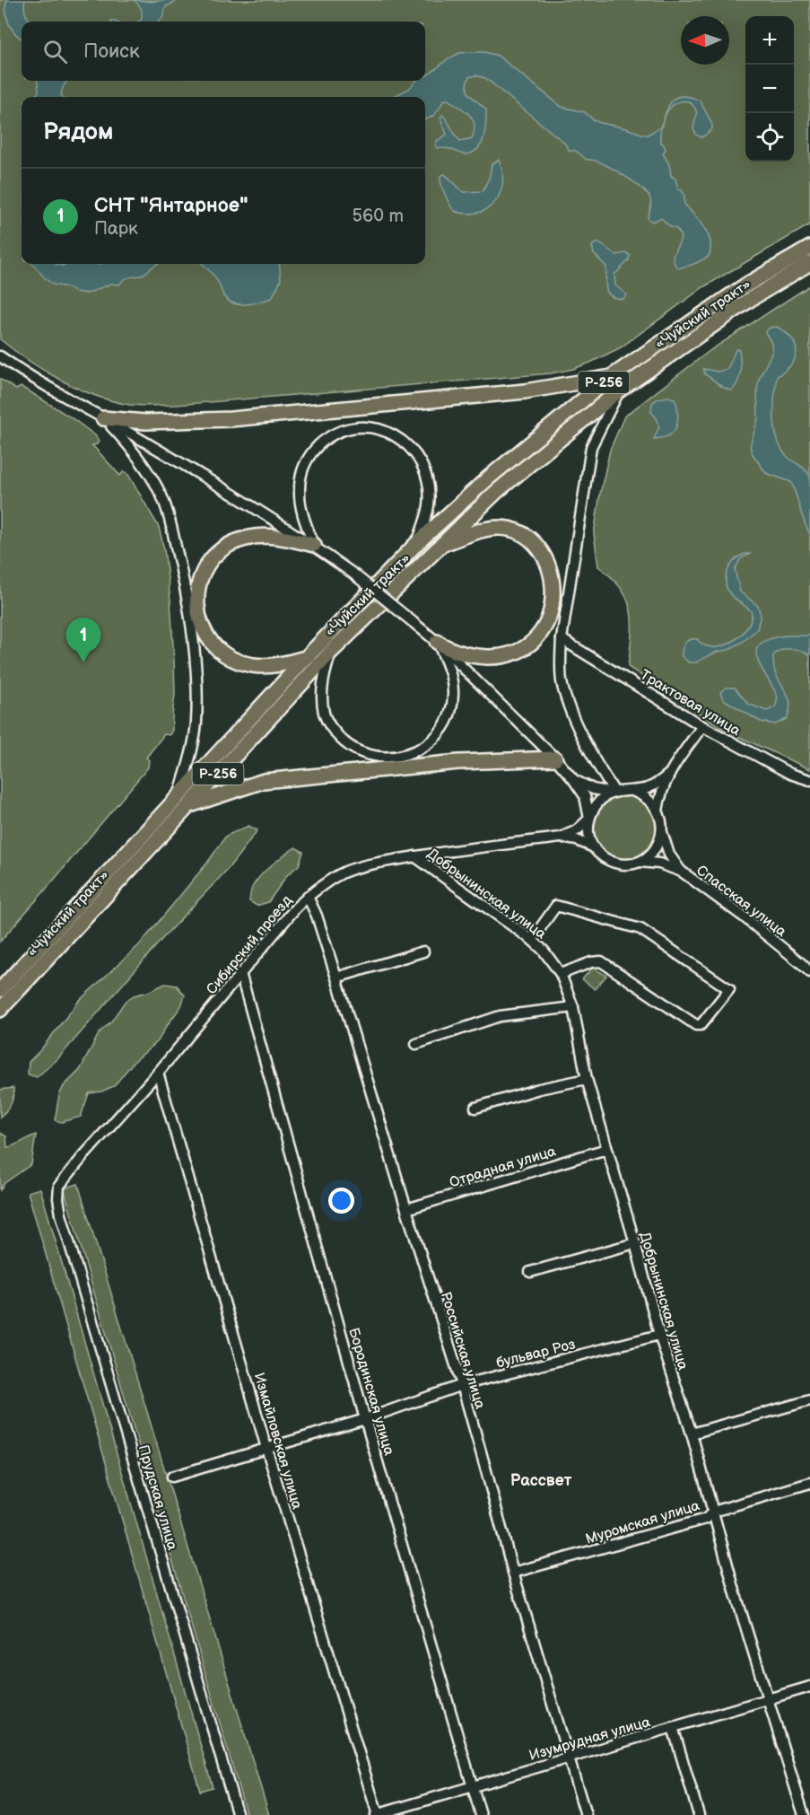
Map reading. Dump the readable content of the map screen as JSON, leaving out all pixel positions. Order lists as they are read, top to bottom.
{
  "streets": {
    "highway": ["«Чуйский тракт»", "Р-256"],
    "street": [
      "Трактовая улица",
      "Добрынинская улица",
      "Спасская улица",
      "Сибирский проезд",
      "Отрадная улица",
      "Российская улица",
      "бульвар Роз",
      "Бородинская улица",
      "Измайловская улица",
      "Прудская улица",
      "Муромская улица",
      "Изумрудная улица"
    ]
  },
  "crossings": [
    ["Добрынинская улица", "Сибирский проезд"],
    ["Добрынинская улица", "Отрадная улица"],
    ["Добрынинская улица", "бульвар Роз"],
    ["Добрынинская улица", "Муромская улица"],
    ["Добрынинская улица", "Изумрудная улица"],
    ["Спасская улица", "Сибирский проезд"],
    ["Сибирский проезд", "Российская улица"],
    ["Сибирский проезд", "Бородинская улица"],
    ["Сибирский проезд", "Измайловская улица"],
    ["Сибирский проезд", "Прудская улица"],
    ["Отрадная улица", "Российская улица"],
    ["Российская улица", "бульвар Роз"],
    ["Российская улица", "Муромская улица"],
    ["Российская улица", "Изумрудная улица"],
    ["бульвар Роз", "Бородинская улица"],
    ["бульвар Роз", "Измайловская улица"],
    ["Бородинская улица", "Изумрудная улица"],
    ["Измайловская улица", "Изумрудная улица"]
  ],
  "districts": ["Рассвет"],
  "north": "left",
  "page": {
    "map_buttons": ["+", "−"],
    "search": "Поиск",
    "heading": "Рядом",
    "list": [
      {
        "mark": "1",
        "name": "СНТ \"Янтарное\"",
        "note": "Парк",
        "value": "560 m"
      }
    ],
    "pins": "1"
  }
}
